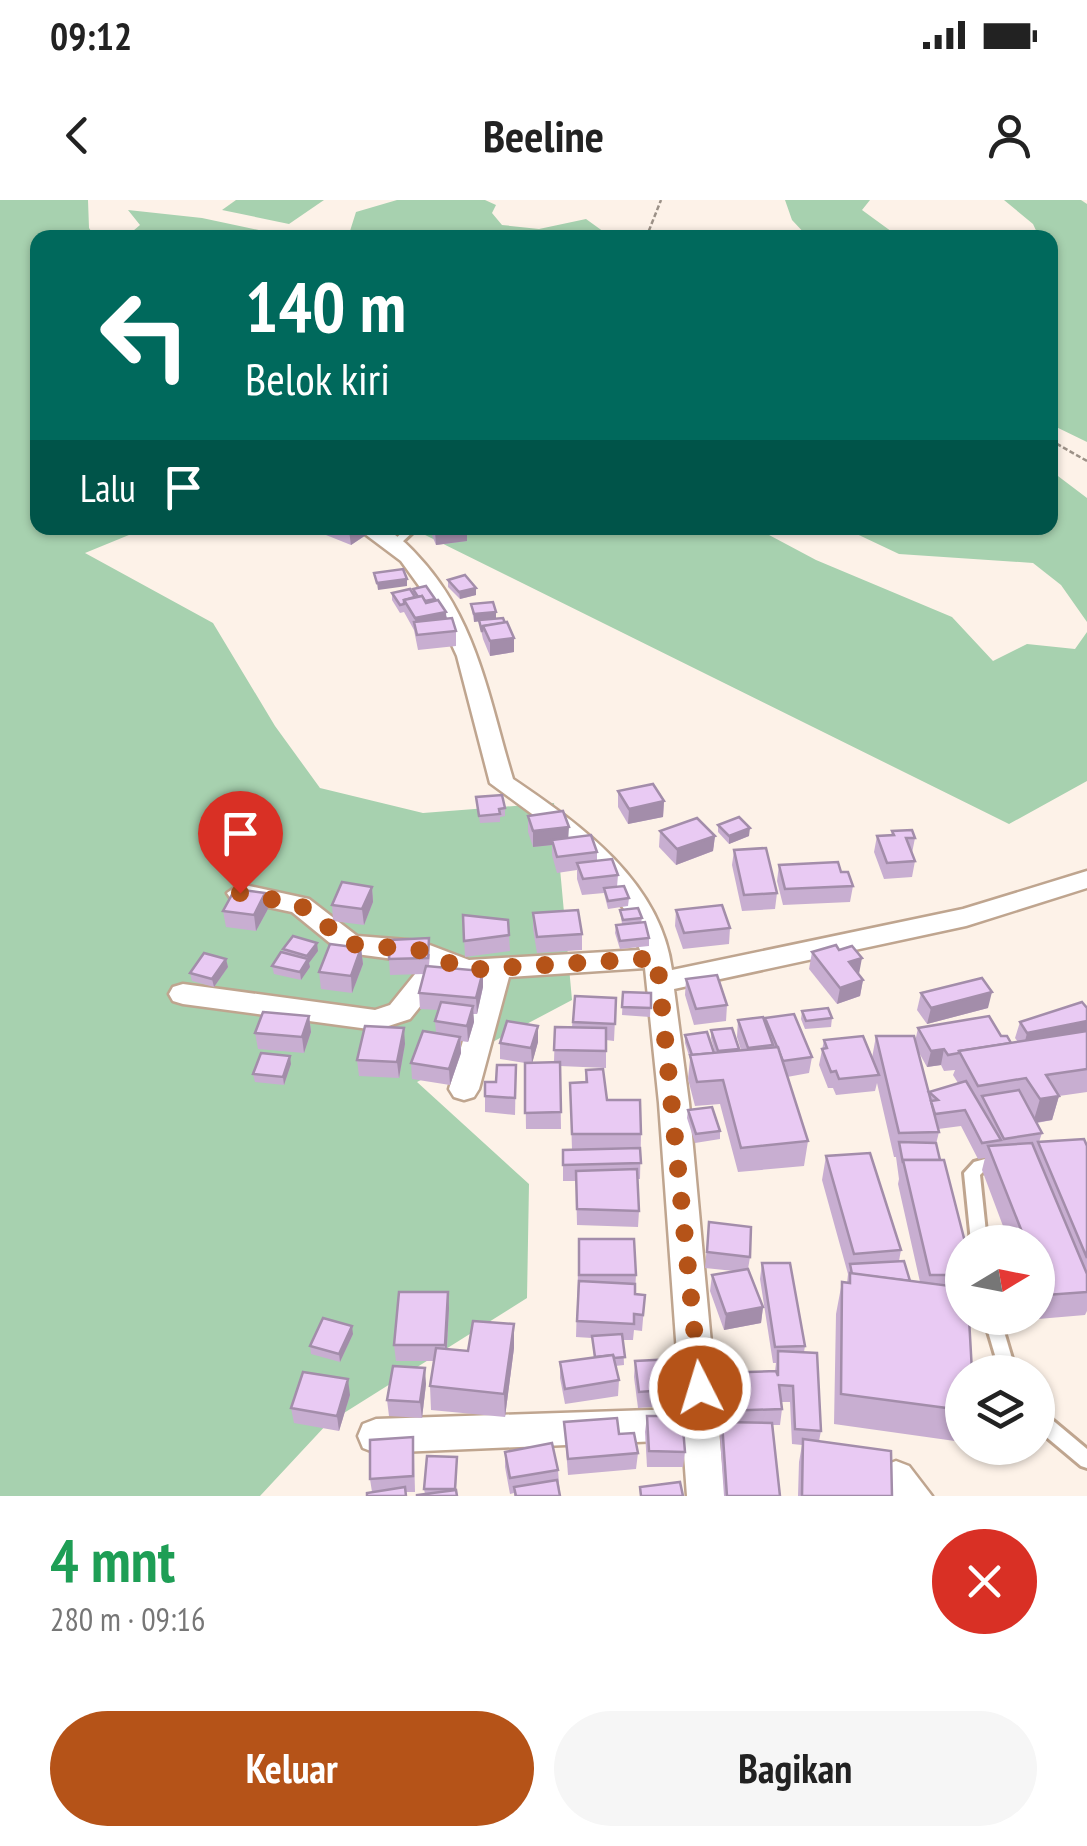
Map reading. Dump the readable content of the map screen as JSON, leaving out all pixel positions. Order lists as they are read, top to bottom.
{
  "north": "right",
  "page": {
    "status": "09:12",
    "header": "Beeline",
    "turn": ["140 m", "Belok kiri"],
    "then": "Lalu",
    "heading": ["4 mnt", "280 m · 09:16"],
    "buttons": ["Keluar", "Bagikan"]
  }
}
